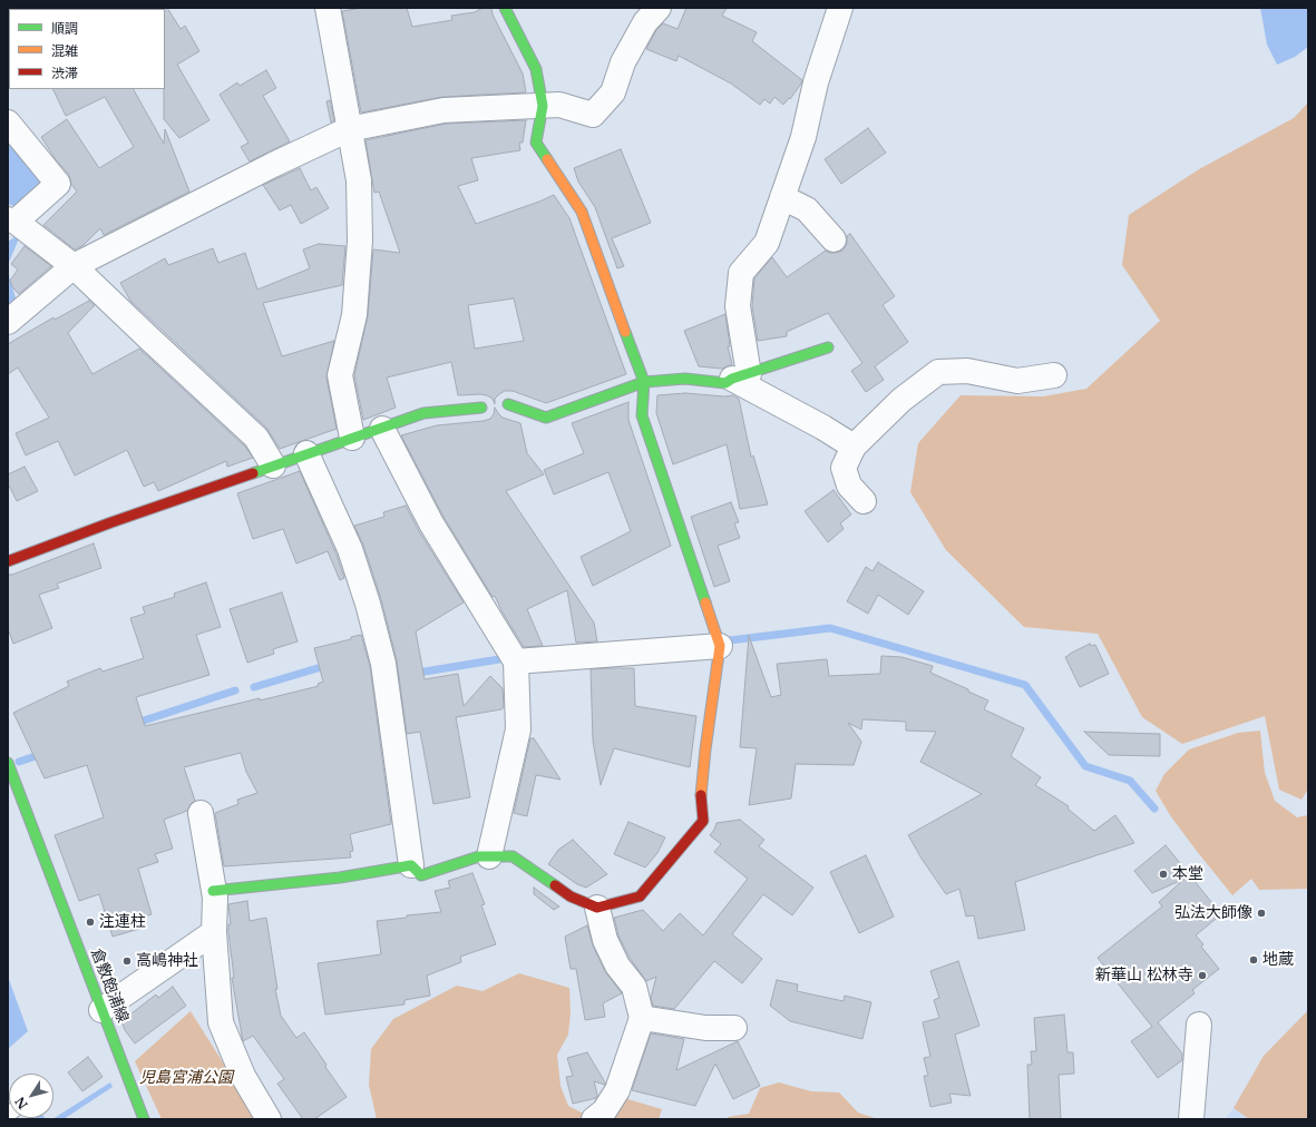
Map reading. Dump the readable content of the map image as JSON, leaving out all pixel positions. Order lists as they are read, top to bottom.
{
  "streets": {
    "street": ["倉敷飽浦線"]
  },
  "parks": ["児島宮浦公園"],
  "places": [
    "本堂",
    "弘法大師像",
    "注連柱",
    "地蔵",
    "高嶋神社",
    "新華山 松林寺"
  ],
  "legend": ["順調", "混雑", "渋滞"],
  "north": "bottom left"
}
